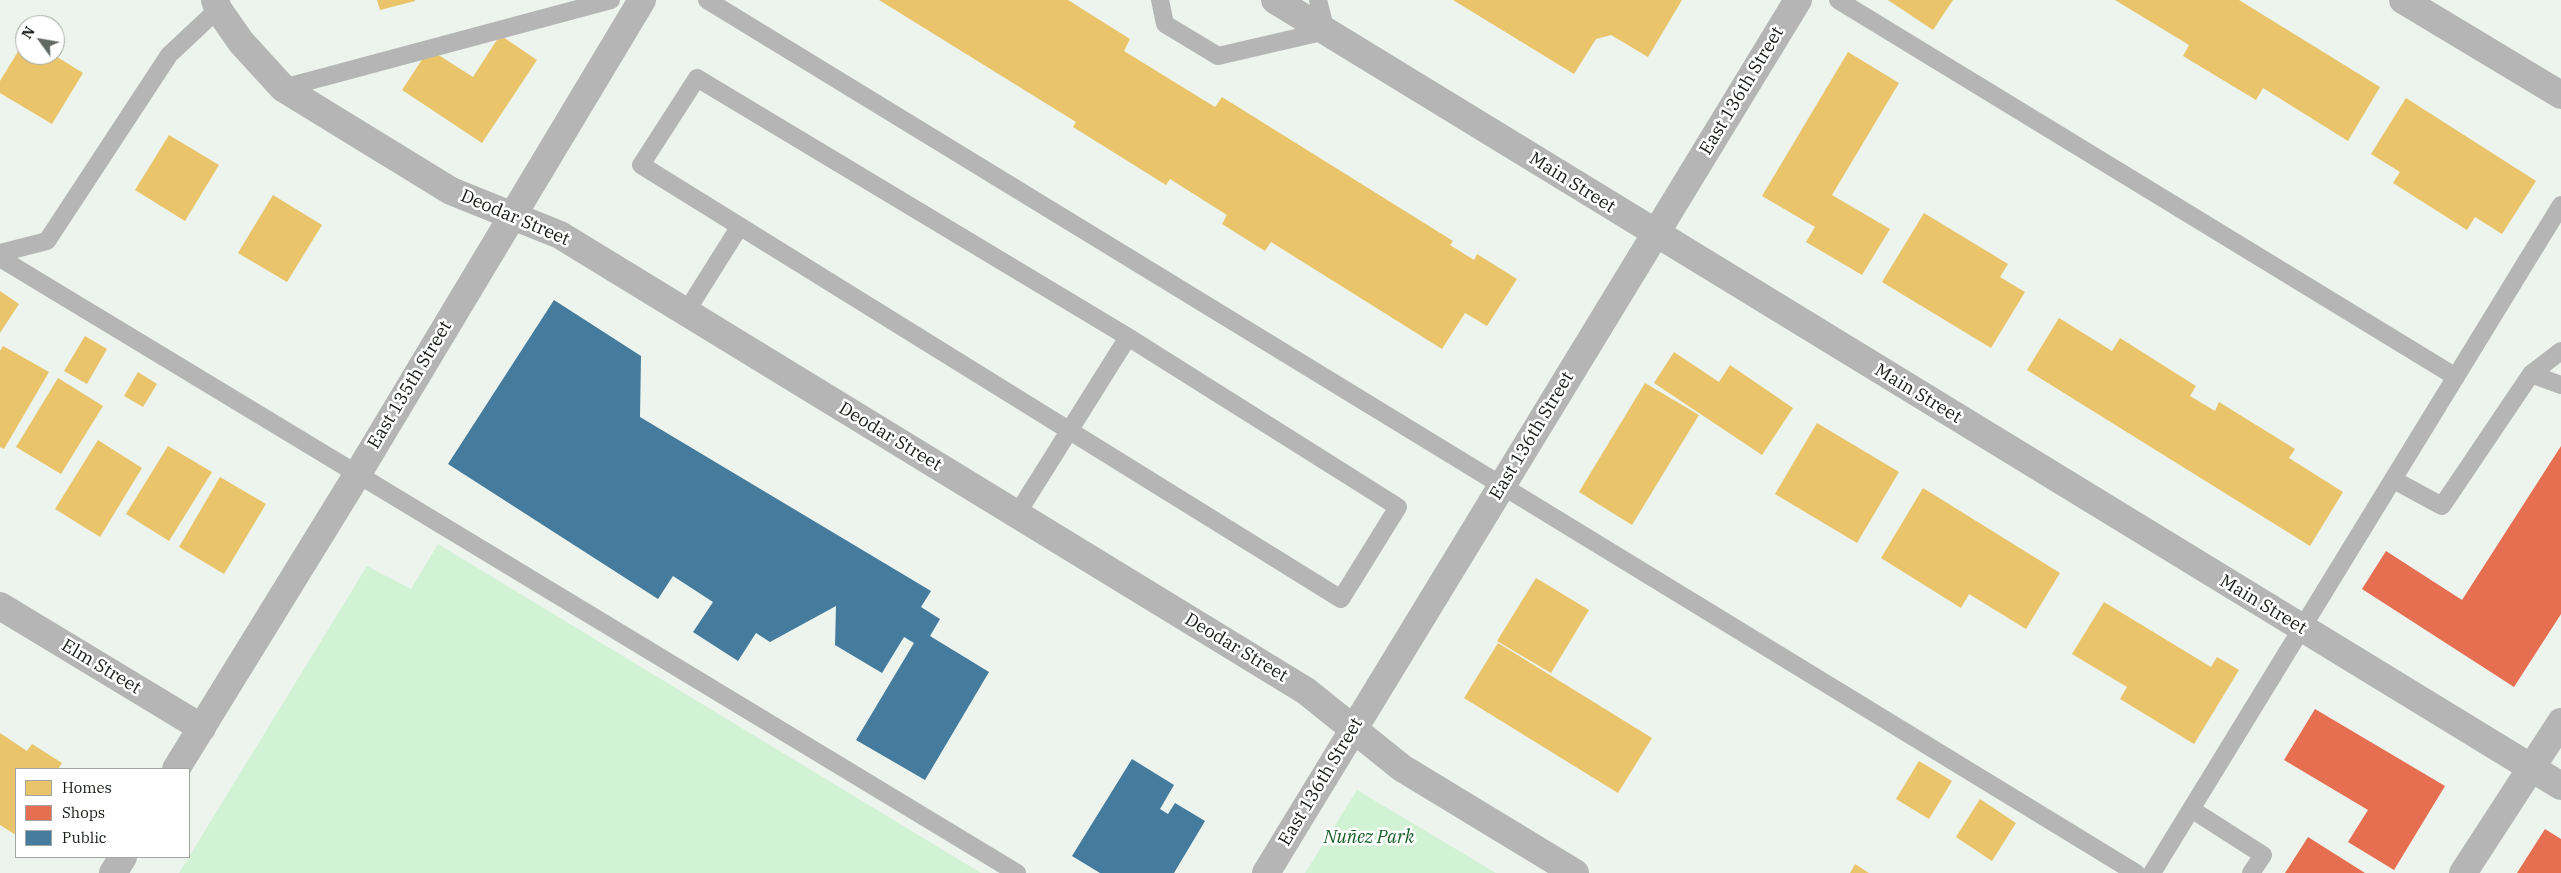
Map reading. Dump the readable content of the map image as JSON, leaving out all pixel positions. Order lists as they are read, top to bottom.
{
  "streets": {
    "street": [
      "East 136th Street",
      "Main Street",
      "Deodar Street",
      "East 135th Street",
      "Elm Street"
    ]
  },
  "crossings": [
    ["East 136th Street", "Main Street"],
    ["East 136th Street", "Deodar Street"],
    ["Deodar Street", "East 135th Street"],
    ["East 135th Street", "Elm Street"]
  ],
  "parks": ["Nuñez Park"],
  "legend": ["Homes", "Shops", "Public"],
  "north": "top left"
}
